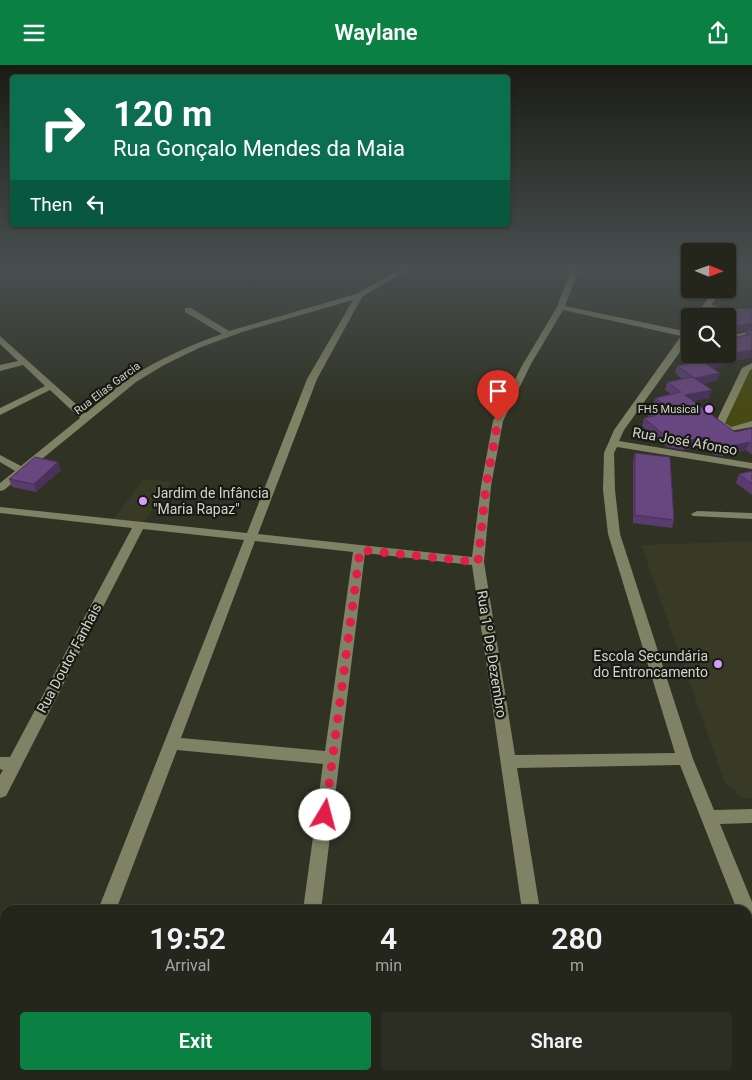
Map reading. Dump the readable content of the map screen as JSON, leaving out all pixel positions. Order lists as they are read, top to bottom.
{
  "streets": {
    "street": [
      "Rua Elias Garcia",
      "Rua José Afonso",
      "Rua 1º De Dezembro",
      "Rua Doutor Fanhais"
    ]
  },
  "places": ["FH5 Musical", "Jardim de Infância \"Maria Rapaz\"", "Escola Secundária do Entroncamento"],
  "north": "right",
  "page": {
    "header": "Waylane",
    "turn": ["120 m", "Rua Gonçalo Mendes da Maia"],
    "then": "Then",
    "eta": [
      "19:52",
      "Arrival",
      "4",
      "min",
      "280",
      "m"
    ],
    "buttons": ["Exit", "Share"]
  }
}
